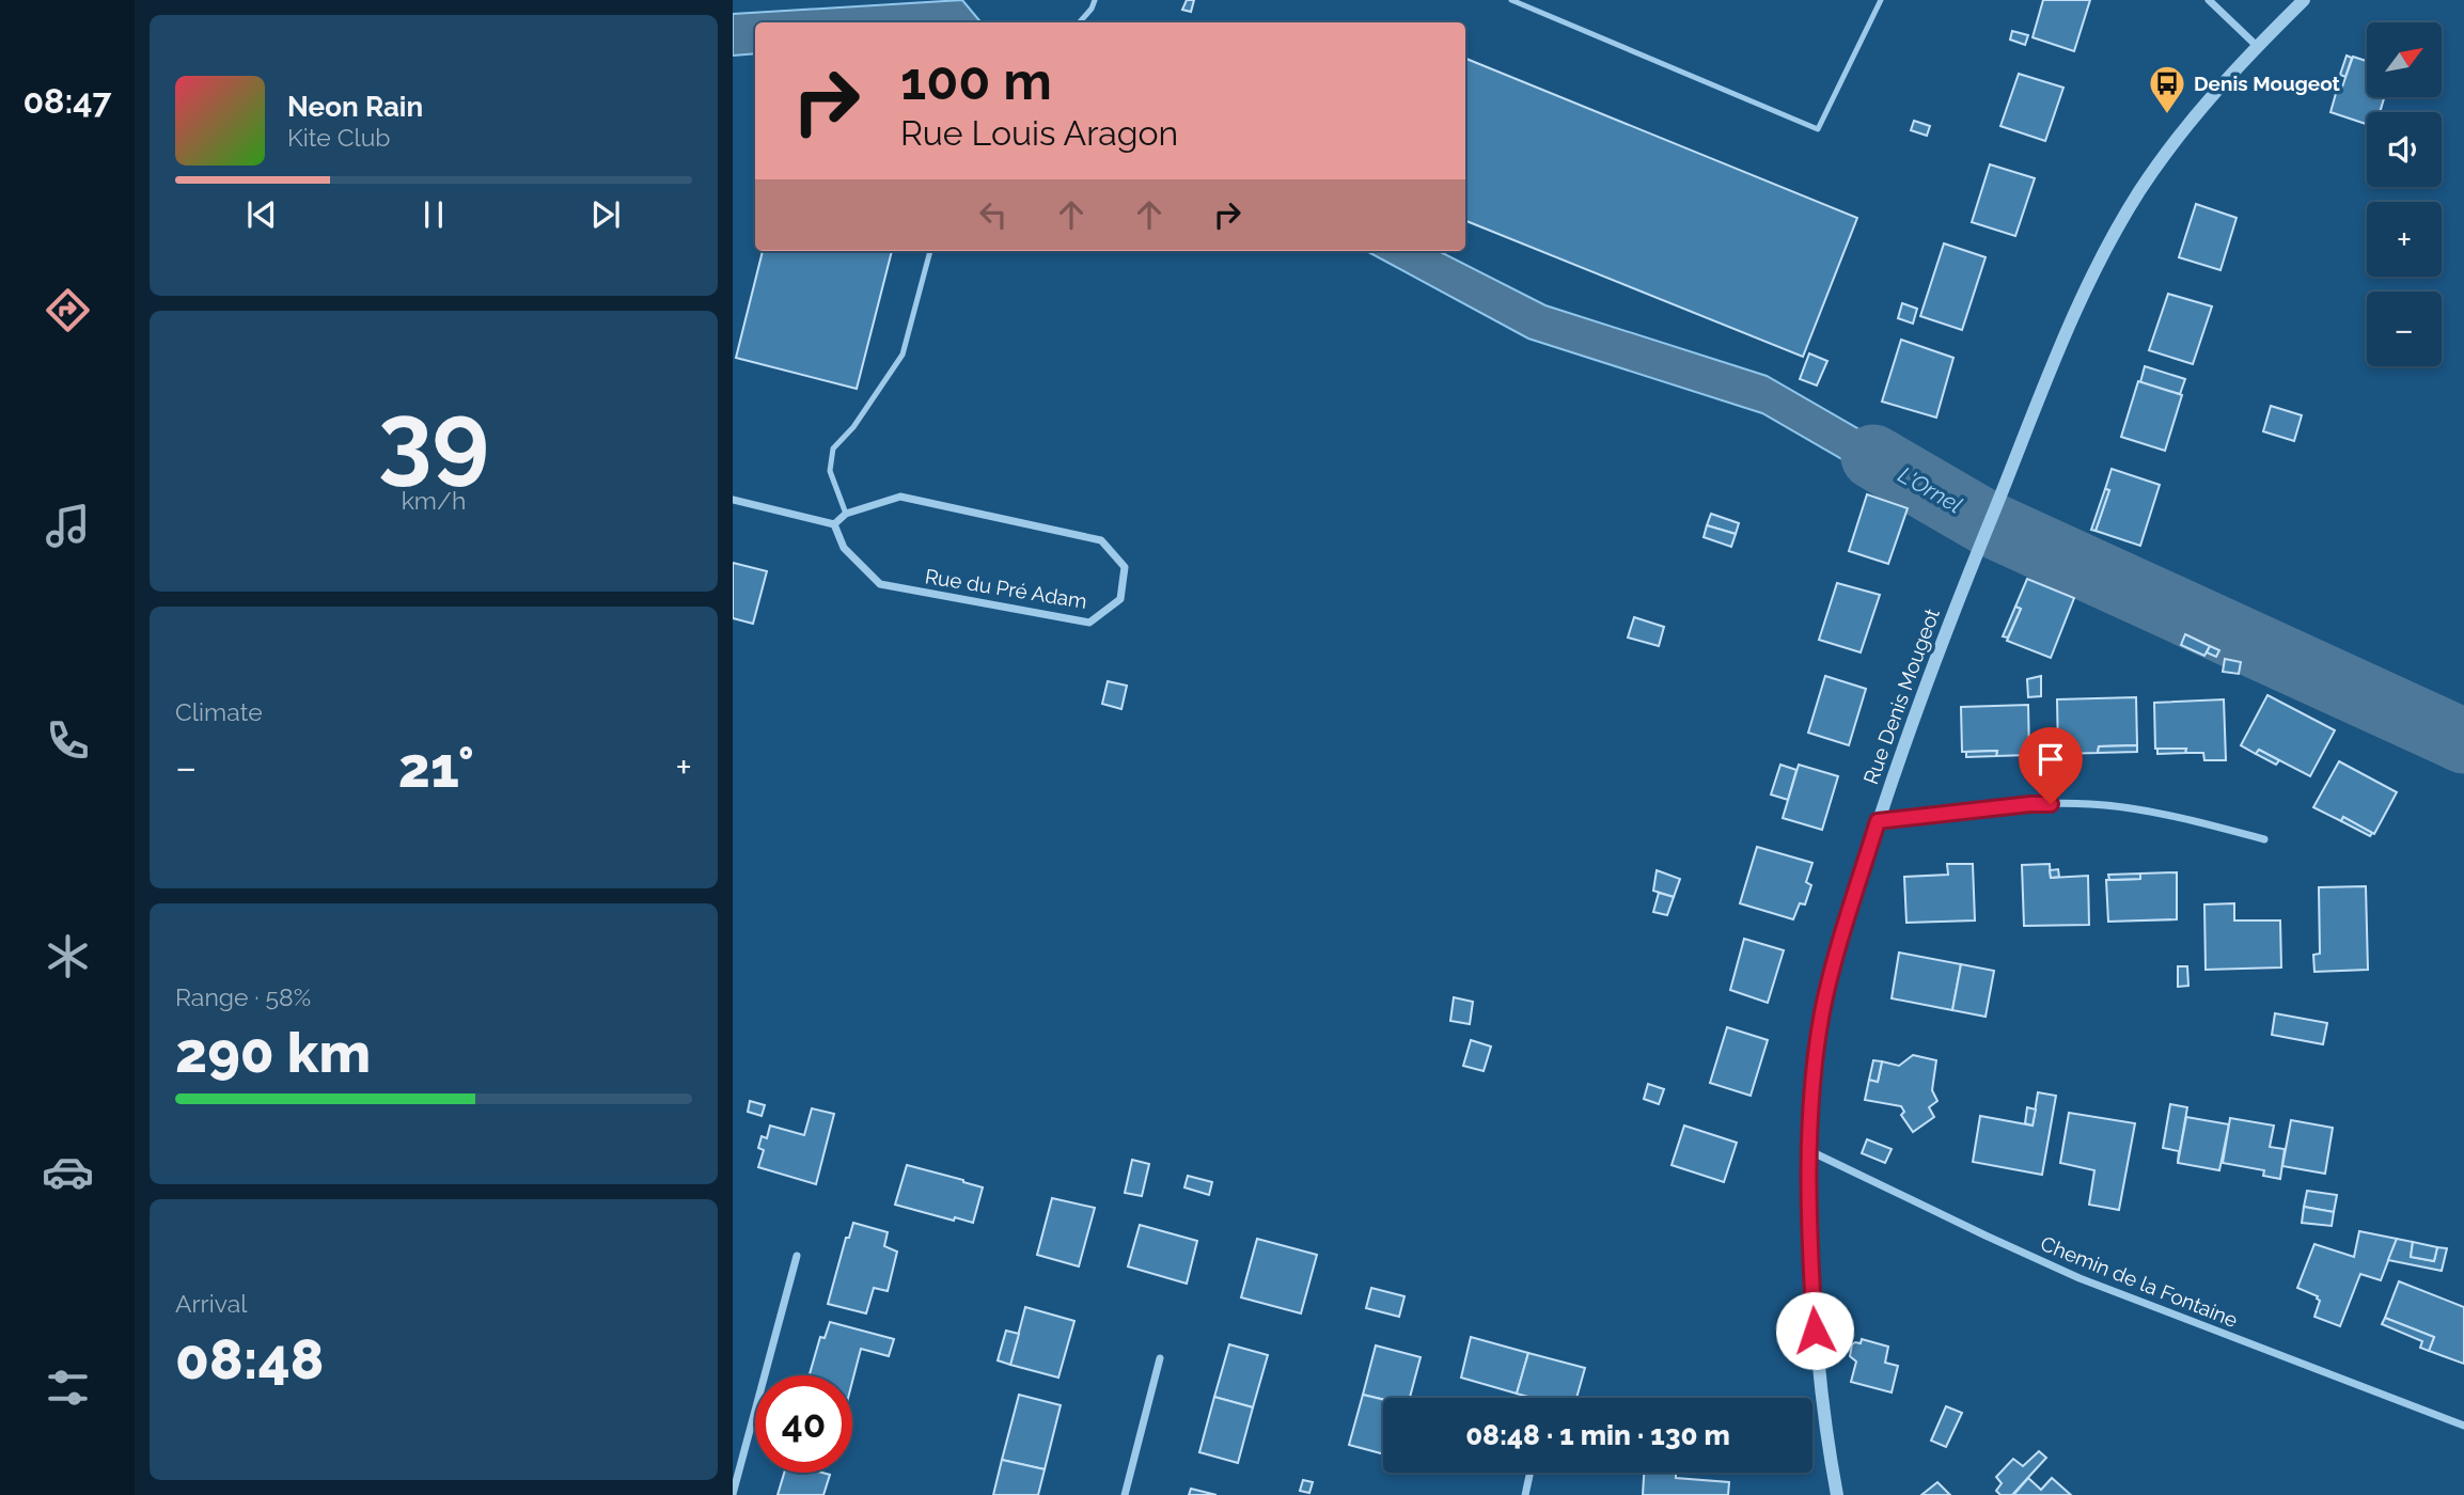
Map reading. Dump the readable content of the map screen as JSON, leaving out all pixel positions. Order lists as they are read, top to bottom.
{
  "streets": {
    "street": ["Rue du Pré Adam", "Rue Denis Mougeot", "Chemin de la Fontaine"]
  },
  "crossings": [
    ["Rue Denis Mougeot", "Chemin de la Fontaine"]
  ],
  "water": ["L'Ornel"],
  "places": {
    "bus stop": ["Denis Mougeot"]
  },
  "north": "top right",
  "page": {
    "tabs": "08:47",
    "map_buttons": ["+", "−"],
    "turn": ["100 m", "Rue Louis Aragon"],
    "song": ["Neon Rain", "Kite Club"],
    "tile": [
      ["39", "km/h"],
      "Climate",
      ["Range · 58%", "290 km"],
      ["Arrival", "08:48"]
    ],
    "heat": ["−", "21°", "+"],
    "limit": "40",
    "trip": "08:48 · 1 min · 130 m"
  }
}
